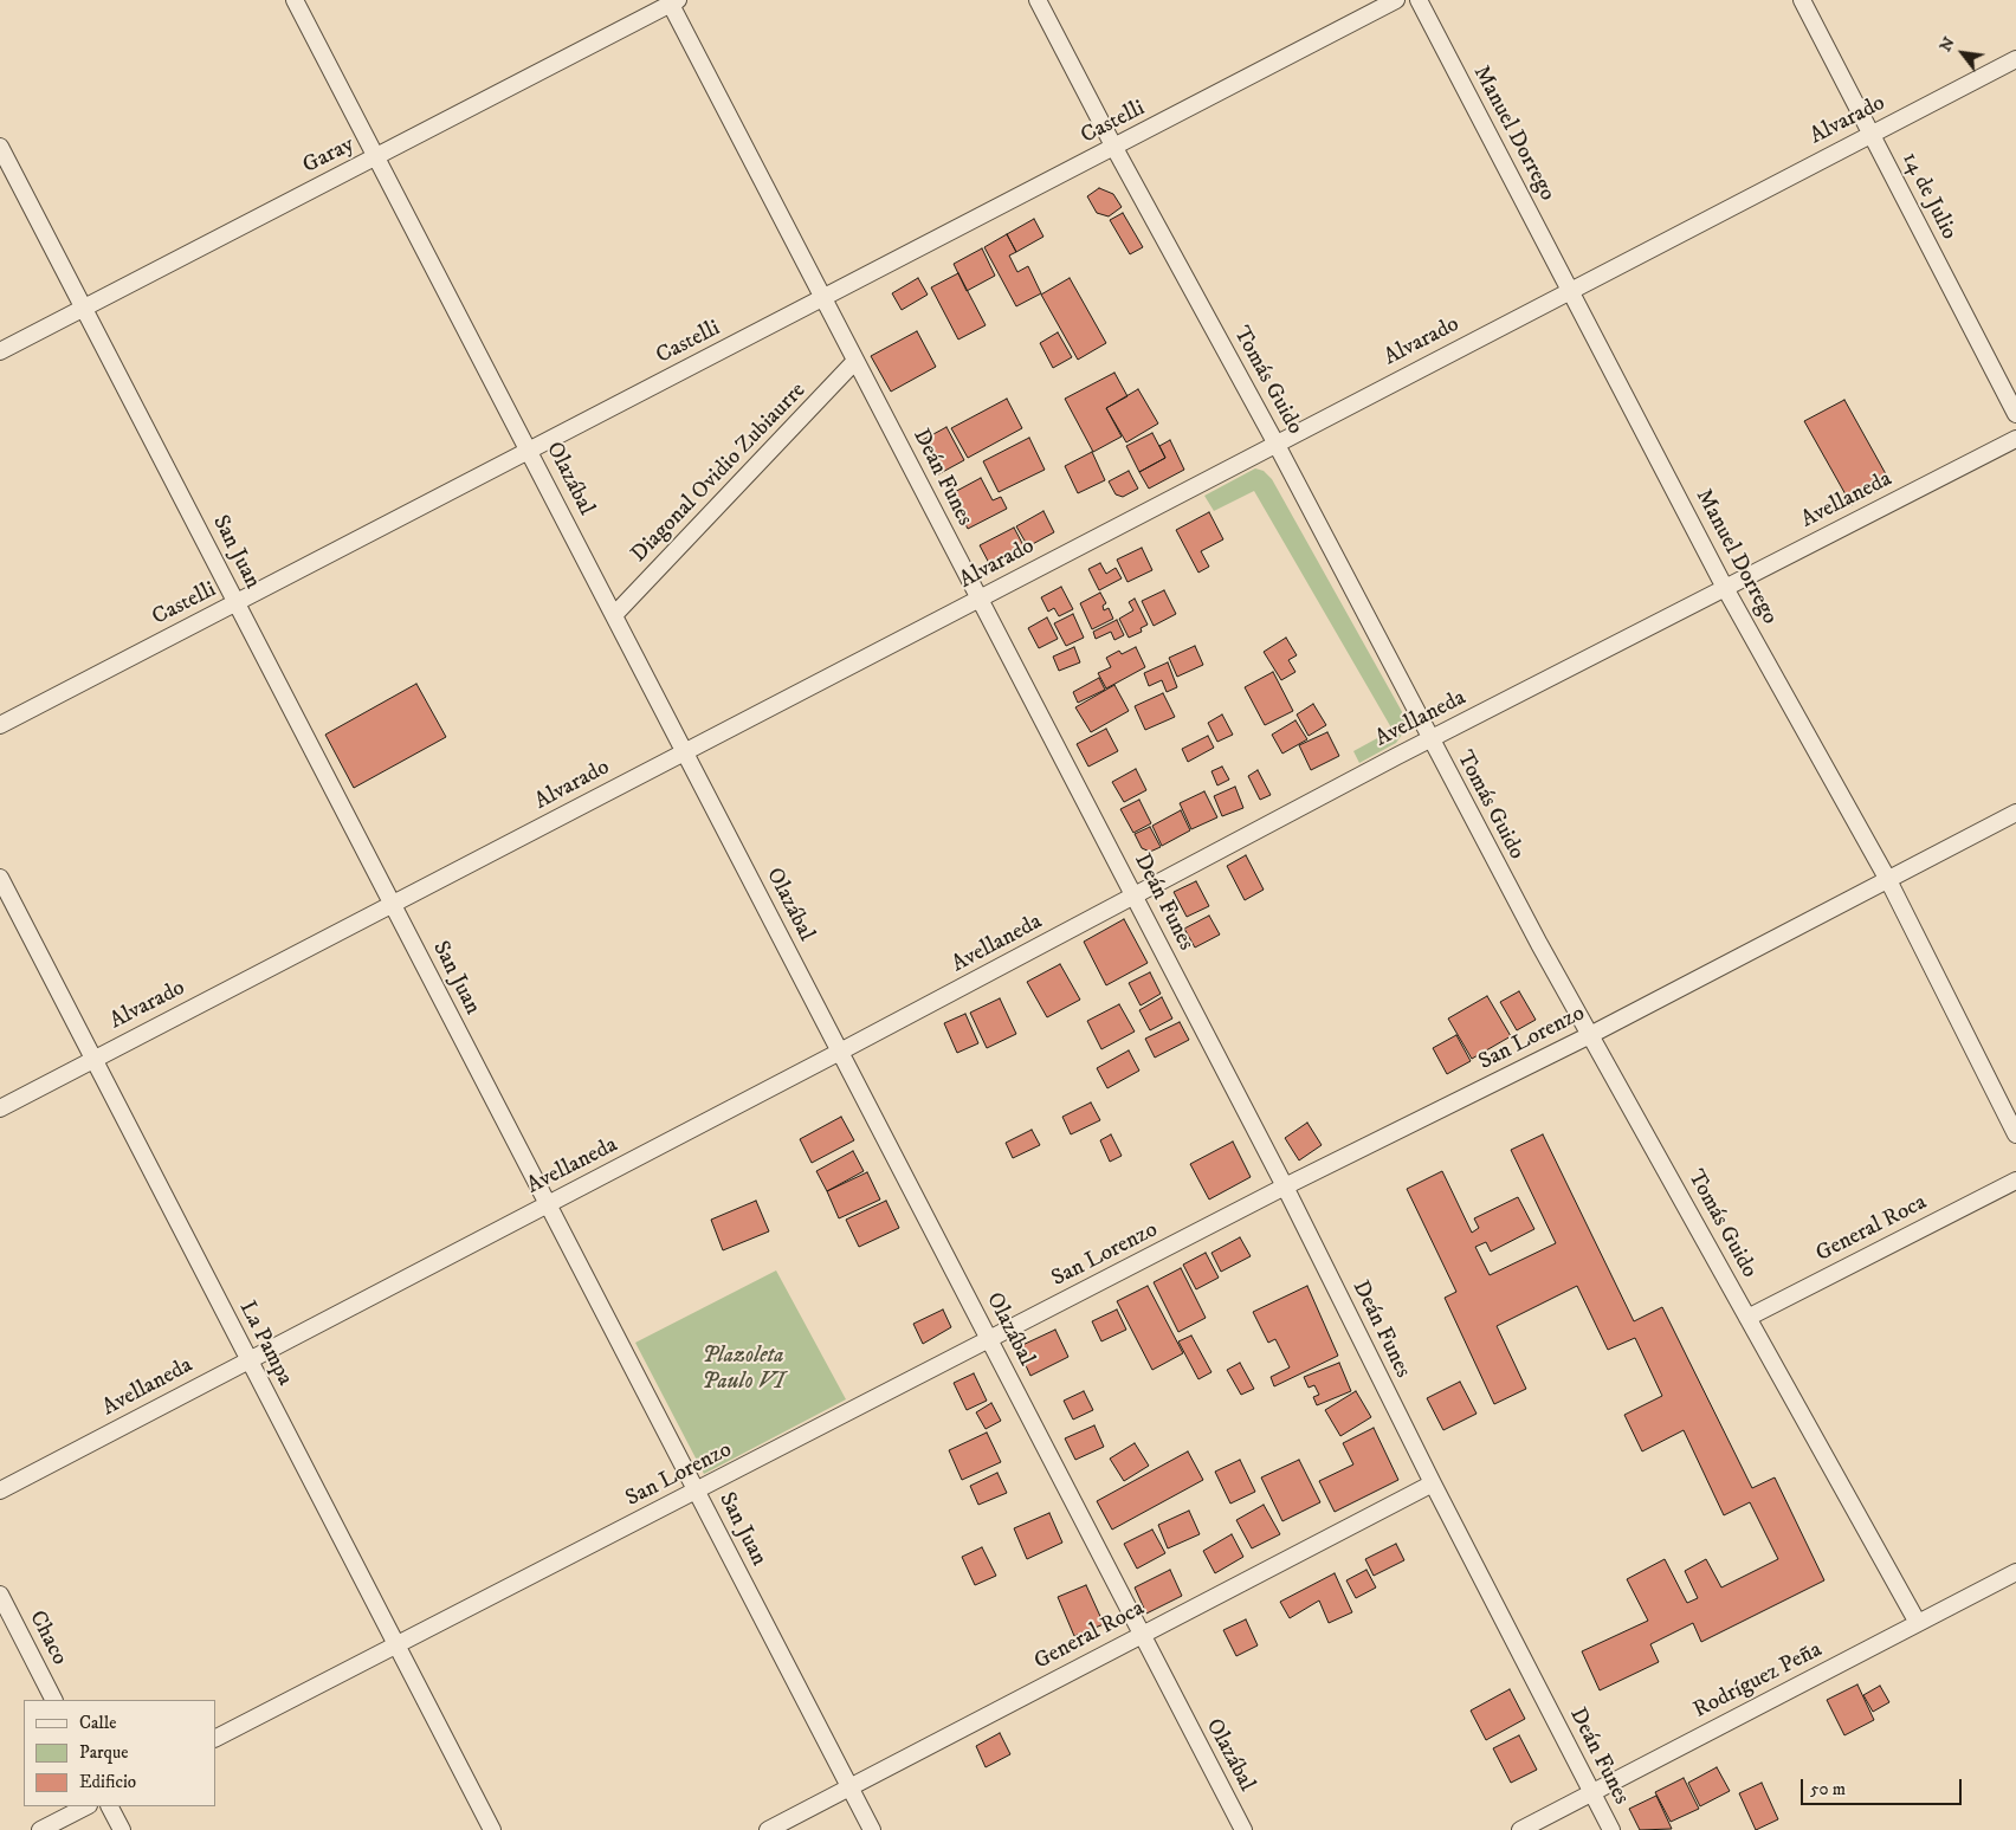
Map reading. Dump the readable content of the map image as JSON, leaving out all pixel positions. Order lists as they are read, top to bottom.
{
  "streets": {
    "street": [
      "Alvarado",
      "Castelli",
      "Manuel Dorrego",
      "Garay",
      "14 de Julio",
      "Tomás Guido",
      "Diagonal Ovidio Zubiaurre",
      "Deán Funes",
      "Olazábal",
      "Avellaneda",
      "San Juan",
      "San Lorenzo",
      "General Roca",
      "La Pampa",
      "Chaco",
      "Rodríguez Peña"
    ]
  },
  "crossings": [
    ["Alvarado", "Manuel Dorrego"],
    ["Alvarado", "14 de Julio"],
    ["Alvarado", "Tomás Guido"],
    ["Alvarado", "Deán Funes"],
    ["Alvarado", "Olazábal"],
    ["Alvarado", "San Juan"],
    ["Alvarado", "La Pampa"],
    ["Castelli", "Tomás Guido"],
    ["Castelli", "Deán Funes"],
    ["Castelli", "Olazábal"],
    ["Castelli", "San Juan"],
    ["Manuel Dorrego", "Avellaneda"],
    ["Manuel Dorrego", "San Lorenzo"],
    ["Garay", "Deán Funes"],
    ["Garay", "Olazábal"],
    ["Garay", "San Juan"],
    ["Tomás Guido", "Avellaneda"],
    ["Tomás Guido", "San Lorenzo"],
    ["Tomás Guido", "General Roca"],
    ["Tomás Guido", "Rodríguez Peña"],
    ["Diagonal Ovidio Zubiaurre", "Deán Funes"],
    ["Diagonal Ovidio Zubiaurre", "Olazábal"],
    ["Deán Funes", "Avellaneda"],
    ["Deán Funes", "San Lorenzo"],
    ["Deán Funes", "General Roca"],
    ["Deán Funes", "Rodríguez Peña"],
    ["Olazábal", "Avellaneda"],
    ["Olazábal", "San Lorenzo"],
    ["Olazábal", "General Roca"],
    ["Avellaneda", "San Juan"],
    ["Avellaneda", "La Pampa"],
    ["San Juan", "San Lorenzo"],
    ["San Juan", "General Roca"],
    ["San Lorenzo", "La Pampa"]
  ],
  "parks": ["Plazoleta Paulo VI"],
  "legend": ["Calle", "Parque", "Edificio"],
  "scale_bar": "50 m",
  "north": "top left"
}
